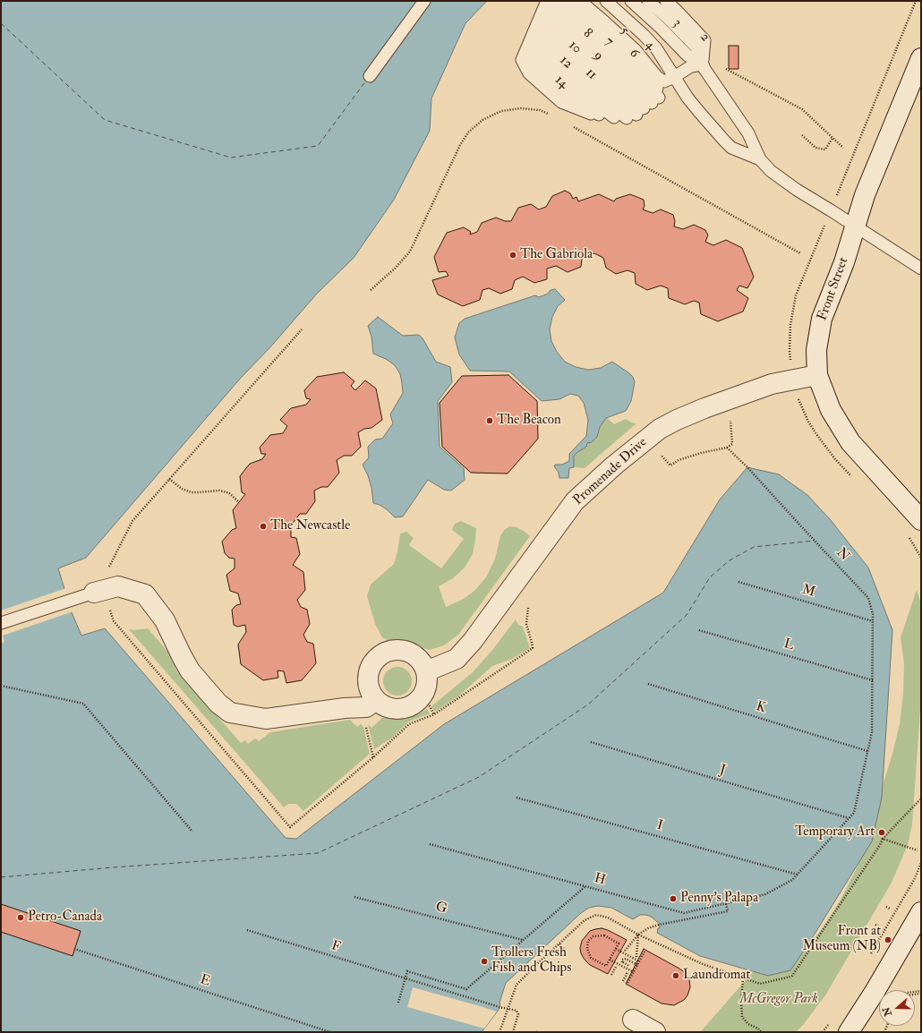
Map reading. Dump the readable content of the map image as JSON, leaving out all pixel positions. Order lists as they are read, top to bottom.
{
  "streets": {
    "street": ["Front Street", "Promenade Drive"],
    "lane": [
      "3",
      "5",
      "8",
      "2",
      "4",
      "10",
      "6",
      "12",
      "11",
      "14"
    ],
    "path": [
      "N",
      "M",
      "L",
      "K",
      "J",
      "I",
      "H",
      "G",
      "F",
      "E"
    ]
  },
  "crossings": [
    ["3", "2"],
    ["5", "8"],
    ["5", "4"],
    ["5", "10"],
    ["5", "6"],
    ["8", "4"],
    ["8", "10"],
    ["8", "6"],
    ["8", "12"],
    ["8", "11"],
    ["8", "14"],
    ["4", "10"],
    ["4", "6"],
    ["10", "6"],
    ["10", "12"],
    ["10", "11"],
    ["10", "14"],
    ["6", "12"],
    ["6", "11"],
    ["6", "14"],
    ["12", "11"],
    ["12", "14"],
    ["11", "14"],
    ["Front Street", "Promenade Drive"],
    ["N", "H"],
    ["M", "H"],
    ["L", "H"],
    ["K", "H"],
    ["J", "H"],
    ["I", "H"]
  ],
  "parks": ["McGregor Park"],
  "places": [
    "The Gabriola",
    "The Beacon",
    "The Newcastle",
    "Temporary Art",
    "Penny's Palapa",
    "Petro-Canada",
    "Front at Museum (NB)",
    "Trollers Fresh Fish and Chips",
    "Laundromat"
  ],
  "north": "left"
}
